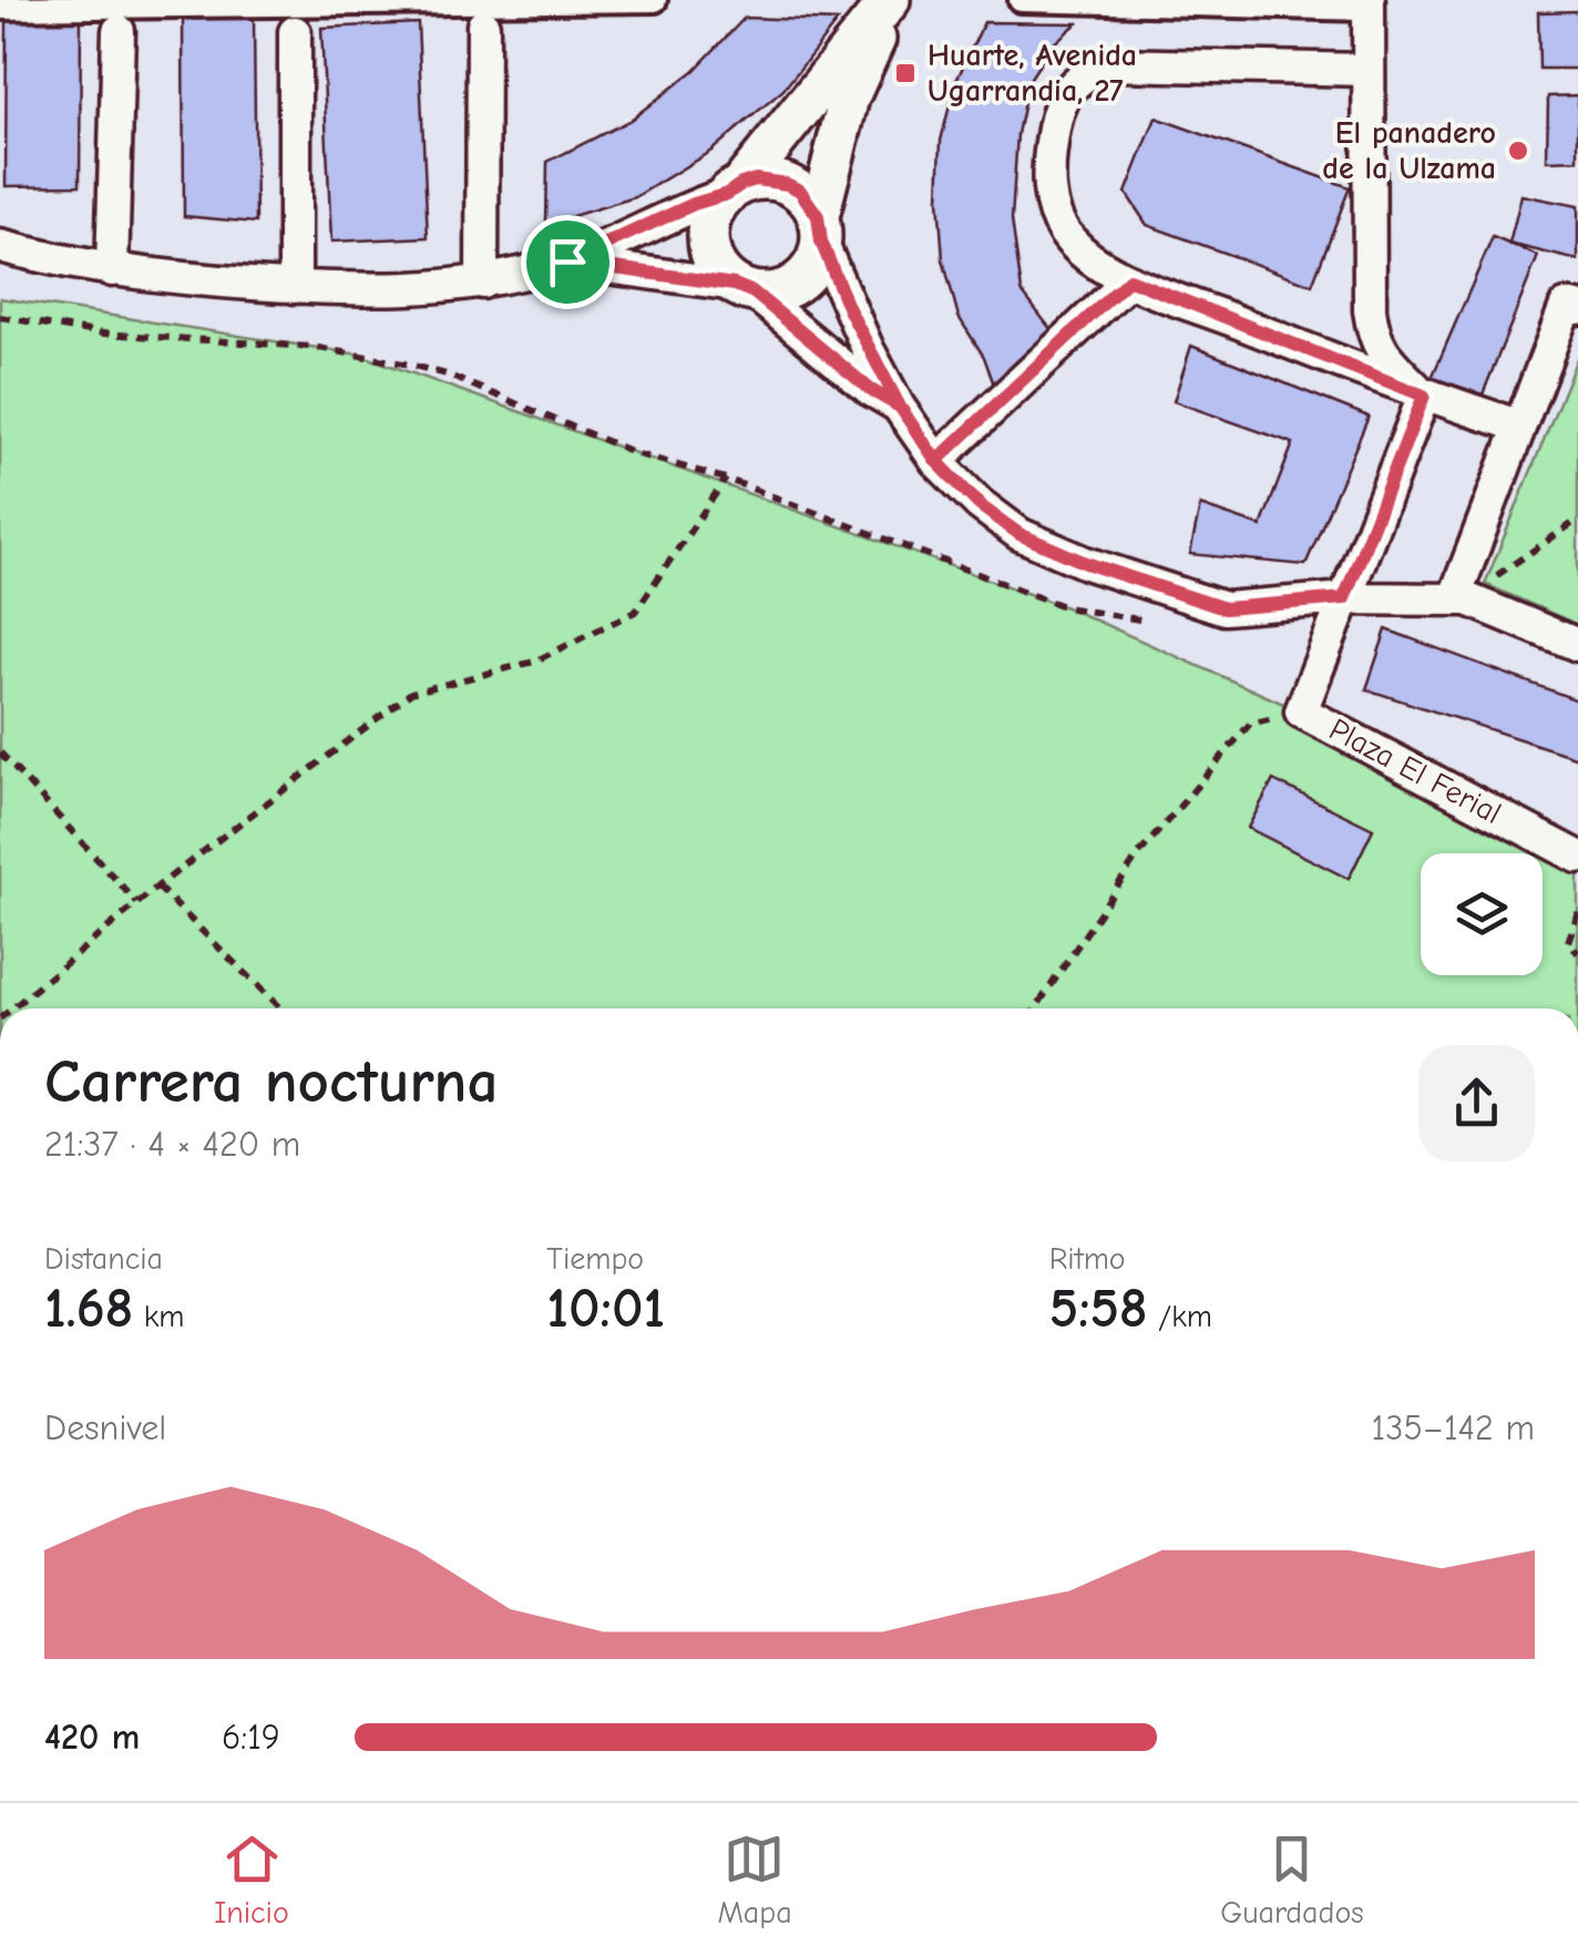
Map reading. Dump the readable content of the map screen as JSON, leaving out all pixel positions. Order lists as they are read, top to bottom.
{
  "streets": {
    "street": ["Plaza El Ferial"]
  },
  "places": {
    "transit": ["Huarte, Avenida Ugarrandia, 27"],
    "other": ["El panadero de la Ulzama"]
  },
  "page": {
    "heading": ["Carrera nocturna", "21:37 · 4 × 420 m"],
    "stats": [
      ["Distancia", "1.68 km"],
      ["Tiempo", "10:01"],
      ["Ritmo", "5:58 /km"]
    ],
    "chart": ["Desnivel", "135–142 m"],
    "list": [
      {
        "name": "420 m",
        "note": "6:19"
      }
    ],
    "tabs": ["Inicio", "Mapa", "Guardados"]
  }
}
